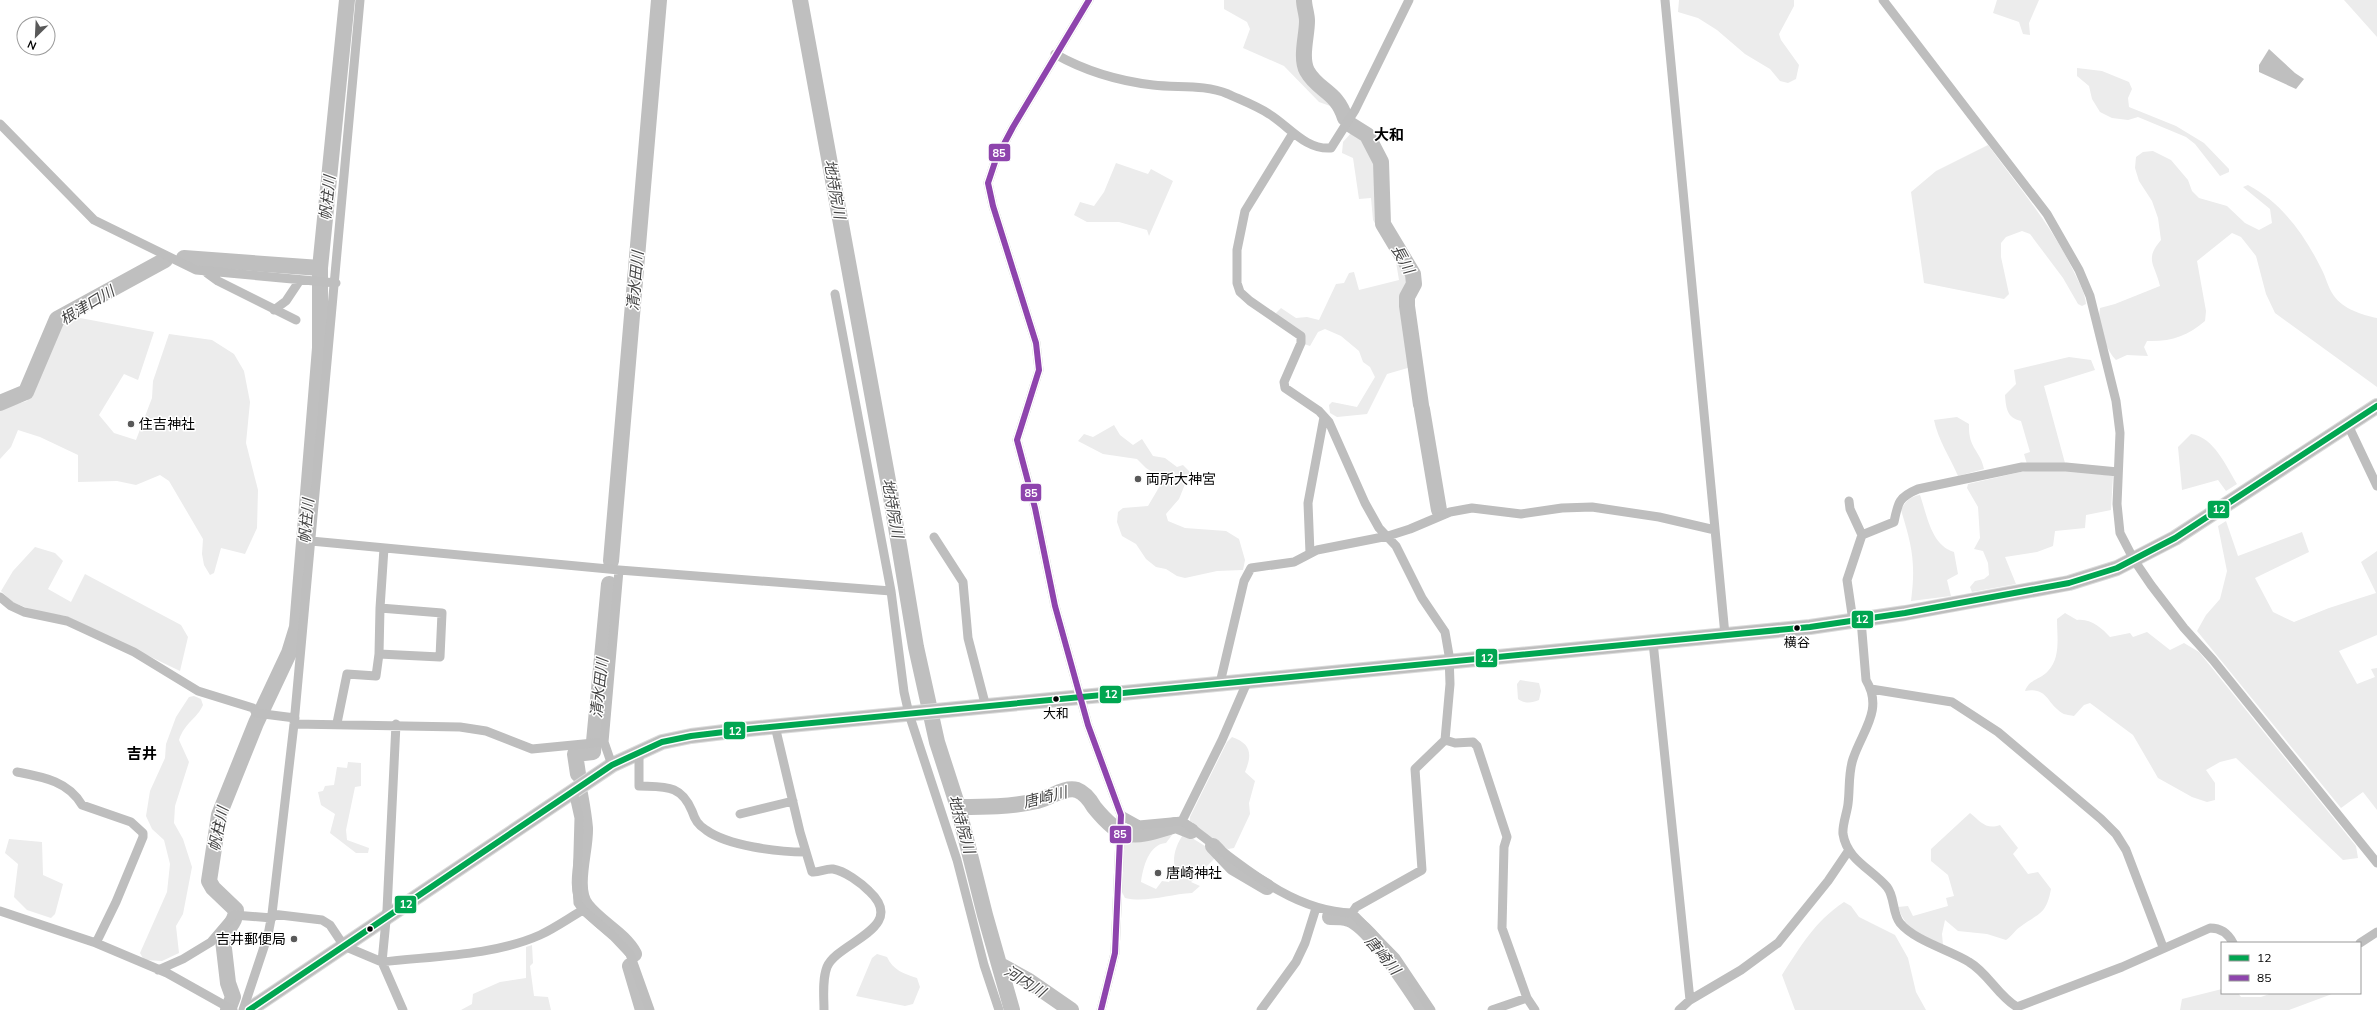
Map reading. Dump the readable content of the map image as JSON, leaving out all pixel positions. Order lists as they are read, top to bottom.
{
  "districts": ["大和", "吉井"],
  "water": [
    "地持院川",
    "帆柱川",
    "長川",
    "清水田川",
    "根津口川",
    "唐崎川",
    "河内川"
  ],
  "places": [
    "住吉神社",
    "両所大神宮",
    "横谷",
    "大和",
    "唐崎神社",
    "吉井郵便局"
  ],
  "lines": ["transit line 85", "transit line 12"],
  "legend": ["12", "85"],
  "north": "bottom left"
}
